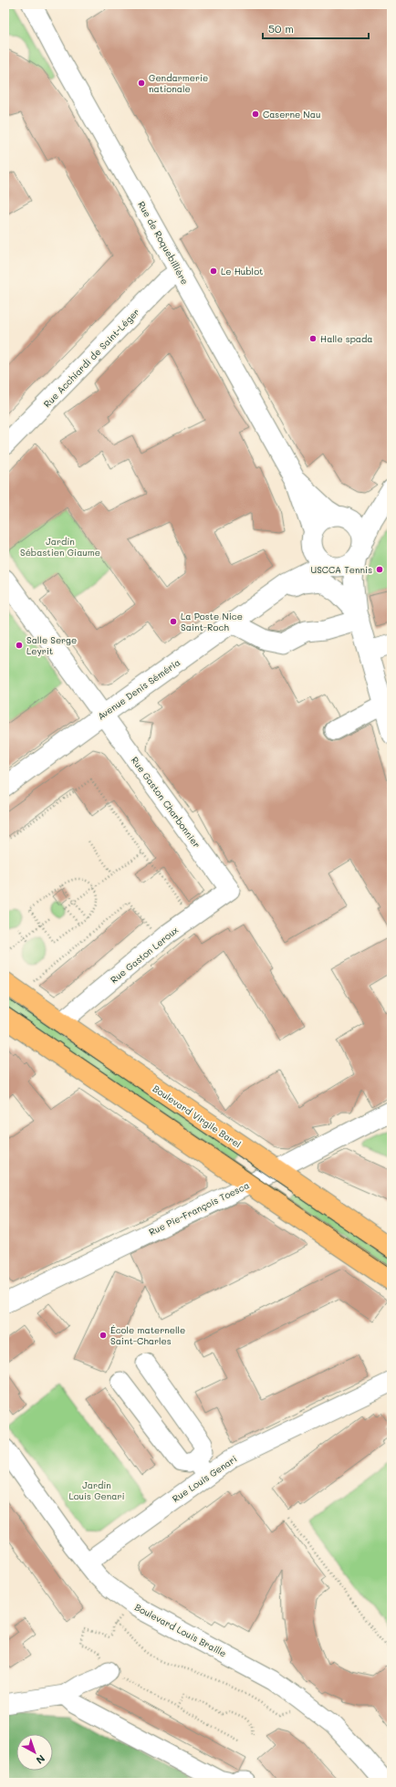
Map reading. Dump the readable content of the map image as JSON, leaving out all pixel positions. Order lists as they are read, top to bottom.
{
  "streets": {
    "main road": ["Boulevard Virgile Barel"],
    "street": [
      "Rue de Roquebillière",
      "Rue Acchiardi de Saint-Léger",
      "Avenue Denis Séméria",
      "Rue Gaston Charbonnier",
      "Rue Gaston Leroux",
      "Rue Pie-François Toesca",
      "Rue Louis Genari",
      "Boulevard Louis Braille"
    ]
  },
  "crossings": [
    ["Rue de Roquebillière", "Rue Acchiardi de Saint-Léger"],
    ["Rue de Roquebillière", "Avenue Denis Séméria"],
    ["Avenue Denis Séméria", "Rue Gaston Charbonnier"],
    ["Rue Gaston Charbonnier", "Rue Gaston Leroux"],
    ["Rue Gaston Leroux", "Boulevard Virgile Barel"],
    ["Boulevard Virgile Barel", "Rue Pie-François Toesca"],
    ["Rue Louis Genari", "Boulevard Louis Braille"]
  ],
  "parks": ["Jardin Sébastien Giaume", "Jardin Louis Genari"],
  "places": [
    "Gendarmerie nationale",
    "Caserne Nau",
    "Le Hublot",
    "Halle spada",
    "USCCA Tennis",
    "La Poste Nice Saint-Roch",
    "Salle Serge Leyrit",
    "École maternelle Saint-Charles"
  ],
  "scale_bar": "50 m",
  "north": "bottom right"
}
